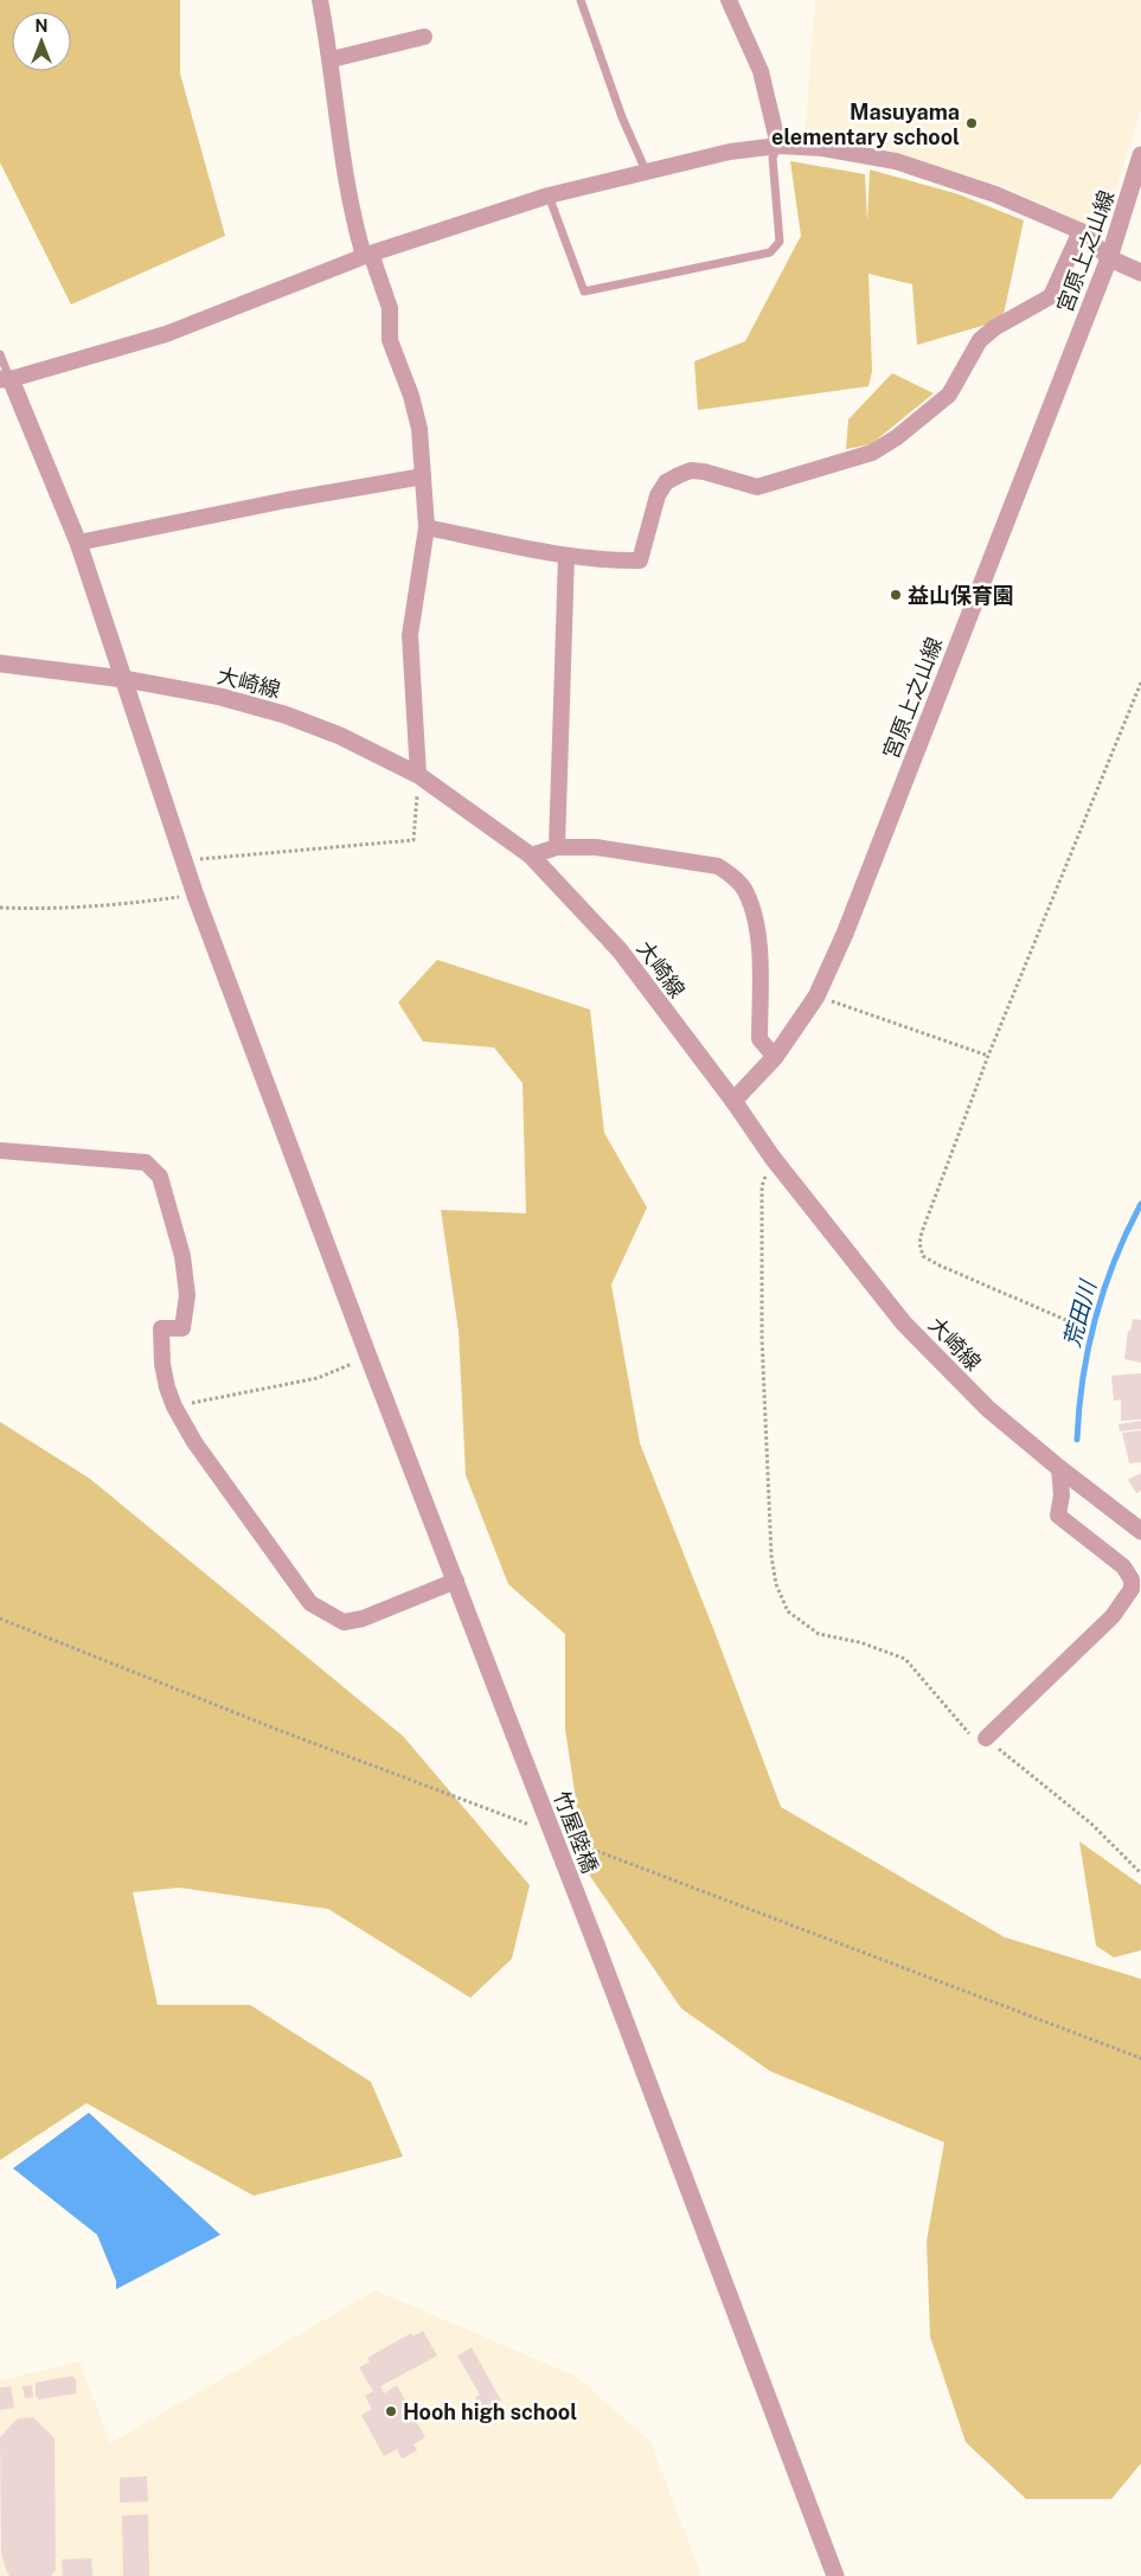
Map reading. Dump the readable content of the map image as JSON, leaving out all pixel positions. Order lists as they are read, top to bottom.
{
  "streets": {
    "street": ["宮原上之山線", "大崎線", "竹屋陸橋"]
  },
  "crossings": [
    ["宮原上之山線", "大崎線"],
    ["大崎線", "竹屋陸橋"]
  ],
  "water": ["荒田川"],
  "places": ["Masuyama elementary school", "益山保育園", "Hooh high school"],
  "north": "top"
}
